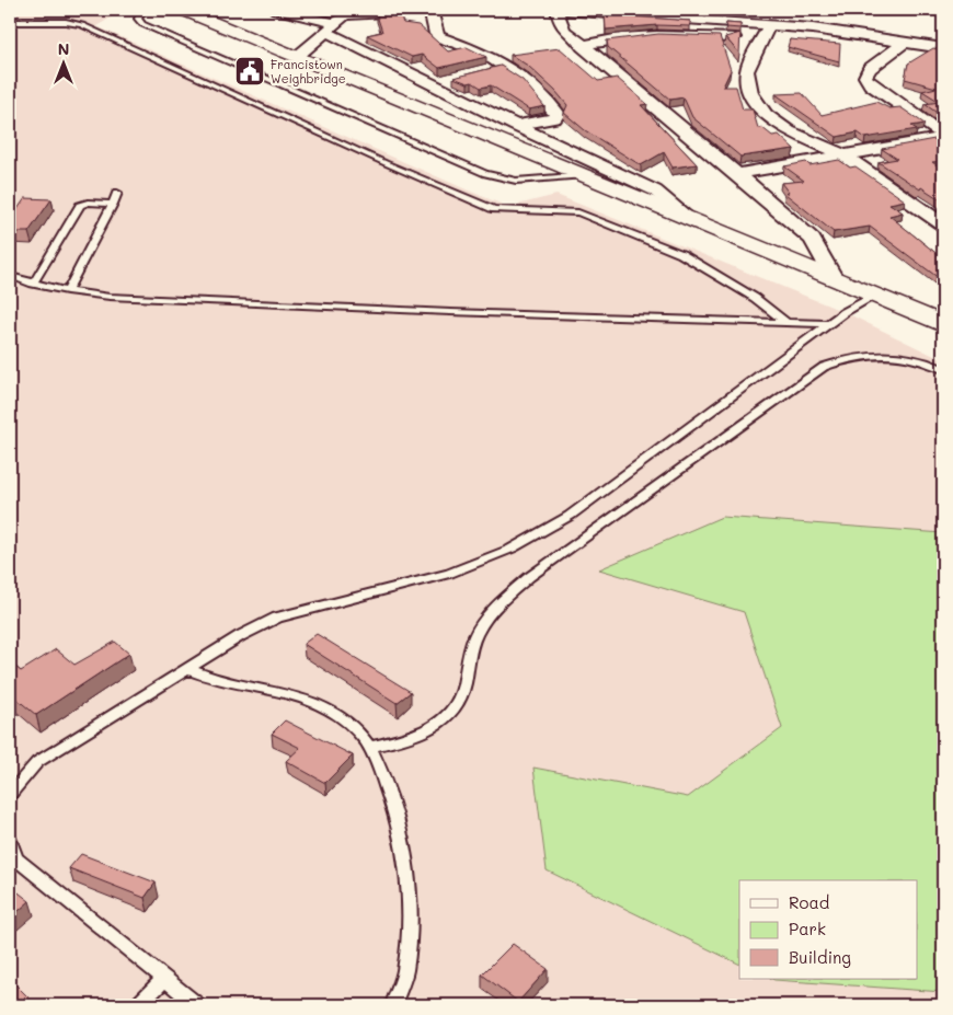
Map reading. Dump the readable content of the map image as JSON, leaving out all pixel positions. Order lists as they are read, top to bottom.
{
  "places": {
    "public building": ["Francistown Weighbridge"]
  },
  "legend": ["Road", "Park", "Building"],
  "north": "top"
}
